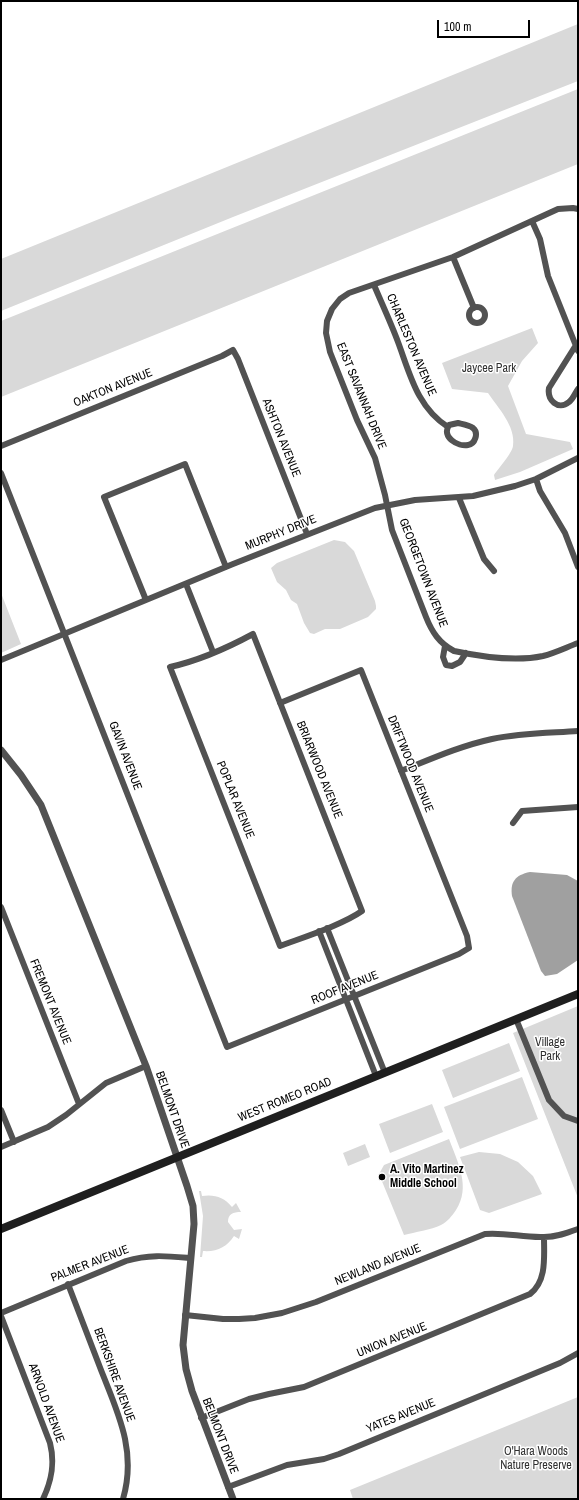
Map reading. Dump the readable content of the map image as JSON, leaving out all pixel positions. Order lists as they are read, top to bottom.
{
  "streets": {
    "main road": ["WEST ROMEO ROAD"],
    "street": [
      "CHARLESTON AVENUE",
      "OAKTON AVENUE",
      "EAST SAVANNAH DRIVE",
      "ASHTON AVENUE",
      "MURPHY DRIVE",
      "GEORGETOWN AVENUE",
      "GAVIN AVENUE",
      "DRIFTWOOD AVENUE",
      "BRIARWOOD AVENUE",
      "POPLAR AVENUE",
      "ROOF AVENUE",
      "FREMONT AVENUE",
      "BELMONT DRIVE",
      "PALMER AVENUE",
      "NEWLAND AVENUE",
      "UNION AVENUE",
      "BERKSHIRE AVENUE",
      "ARNOLD AVENUE",
      "YATES AVENUE"
    ]
  },
  "crossings": [
    ["CHARLESTON AVENUE", "EAST SAVANNAH DRIVE"],
    ["OAKTON AVENUE", "ASHTON AVENUE"],
    ["EAST SAVANNAH DRIVE", "MURPHY DRIVE"],
    ["EAST SAVANNAH DRIVE", "GEORGETOWN AVENUE"],
    ["ASHTON AVENUE", "MURPHY DRIVE"],
    ["MURPHY DRIVE", "GEORGETOWN AVENUE"],
    ["MURPHY DRIVE", "GAVIN AVENUE"],
    ["GAVIN AVENUE", "ROOF AVENUE"],
    ["DRIFTWOOD AVENUE", "BRIARWOOD AVENUE"],
    ["DRIFTWOOD AVENUE", "ROOF AVENUE"],
    ["BRIARWOOD AVENUE", "POPLAR AVENUE"],
    ["WEST ROMEO ROAD", "BELMONT DRIVE"],
    ["BELMONT DRIVE", "PALMER AVENUE"],
    ["BELMONT DRIVE", "NEWLAND AVENUE"],
    ["BELMONT DRIVE", "UNION AVENUE"],
    ["BELMONT DRIVE", "YATES AVENUE"],
    ["PALMER AVENUE", "BERKSHIRE AVENUE"],
    ["PALMER AVENUE", "ARNOLD AVENUE"],
    ["NEWLAND AVENUE", "UNION AVENUE"]
  ],
  "parks": ["Jaycee Park", "Village Park", "O'Hara Woods Nature Preserve"],
  "places": ["A. Vito Martinez Middle School"],
  "scale_bar": "100 m"
}
